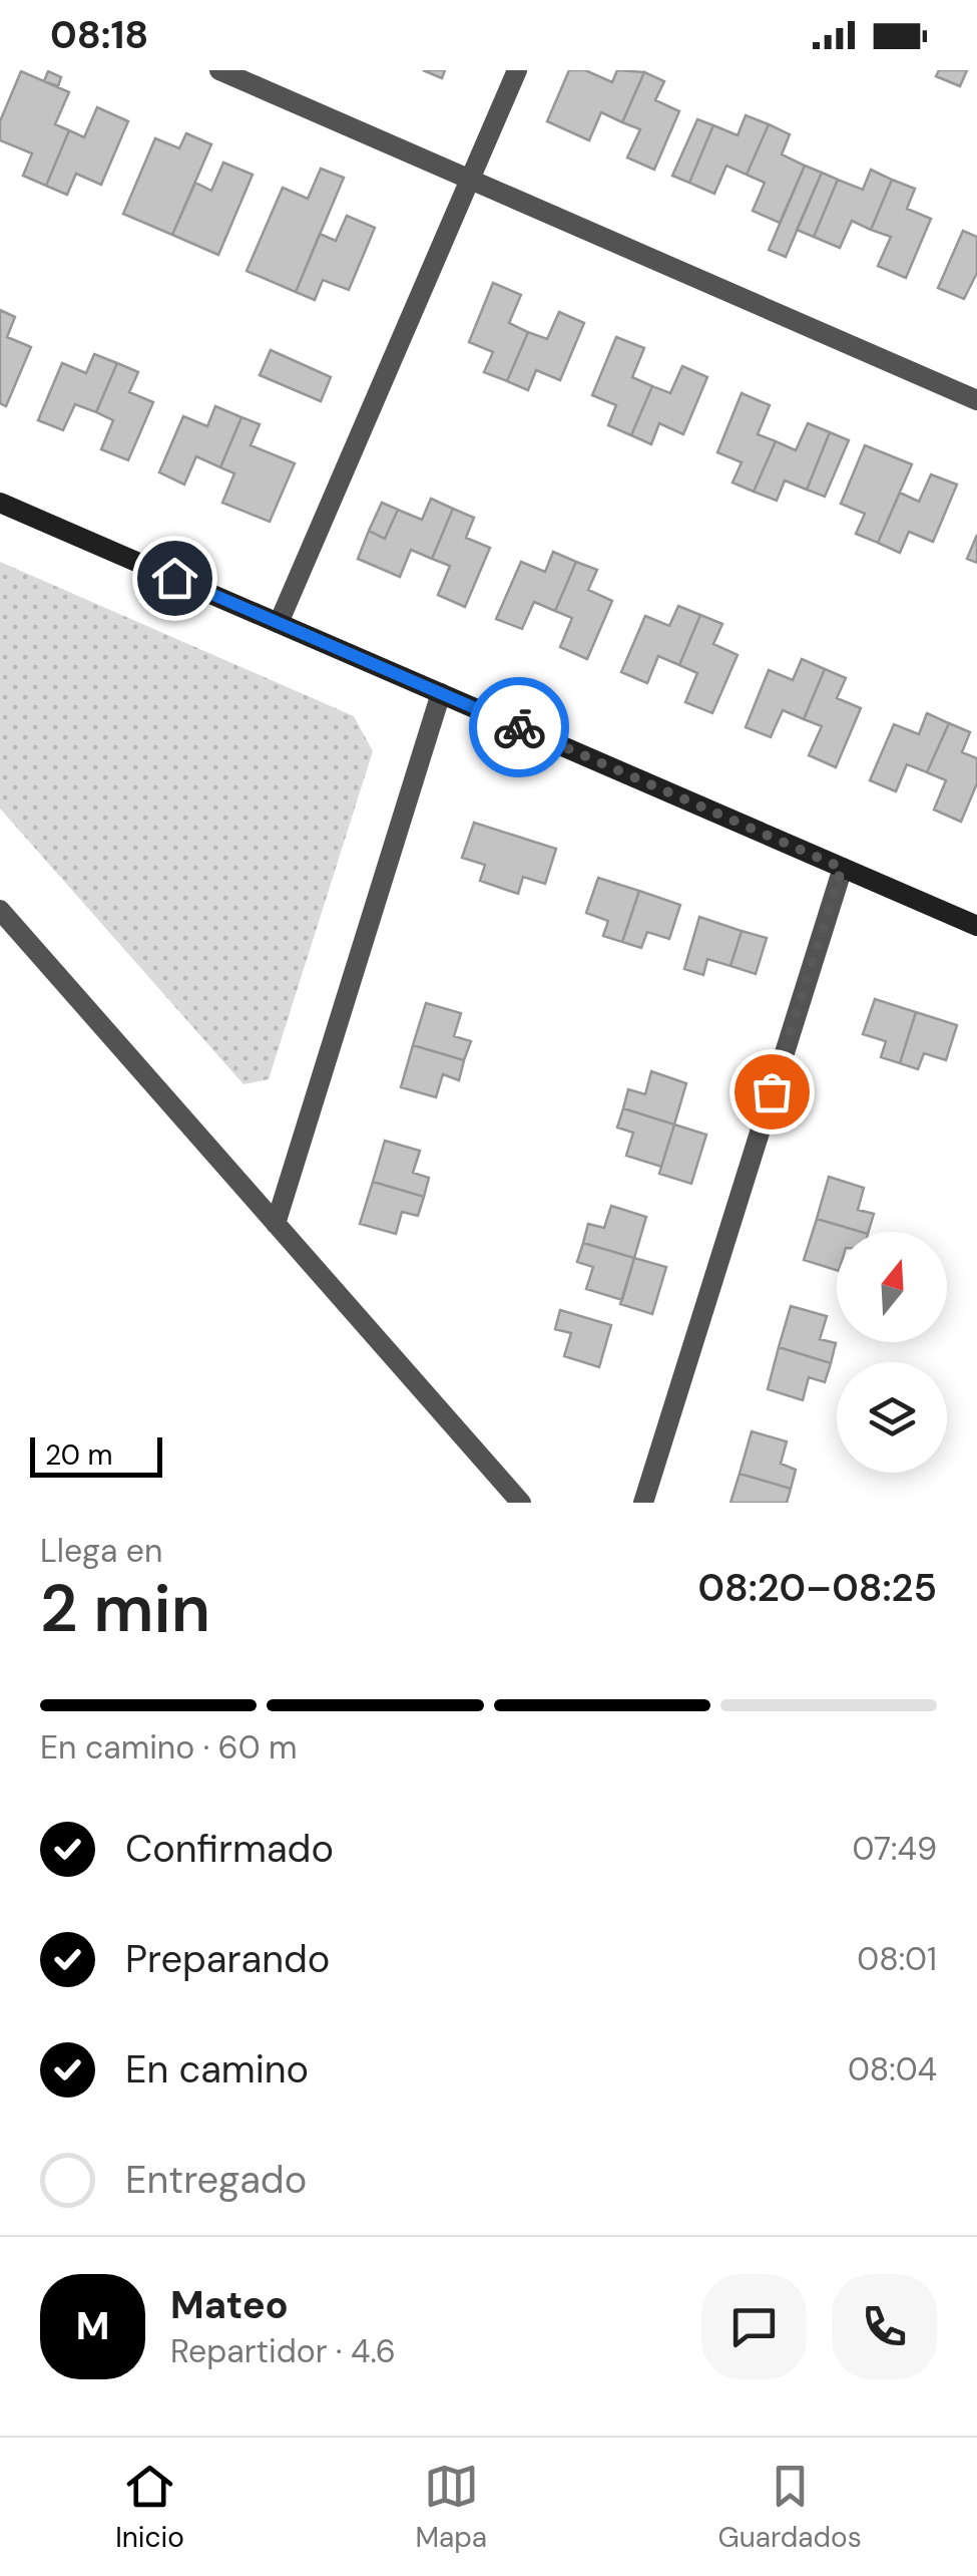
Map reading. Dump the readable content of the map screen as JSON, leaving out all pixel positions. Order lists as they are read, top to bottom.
{
  "scale_bar": "20 m",
  "north": "top",
  "page": {
    "status": "08:18",
    "scale": "20 m",
    "heading": ["2 min", "Llega en", "08:20–08:25"],
    "panel": ["Mateo", "Repartidor · 4.6"],
    "bar": "En camino · 60 m",
    "list": [
      ["Confirmado", "07:49"],
      ["Preparando", "08:01"],
      ["En camino", "08:04"],
      "Entregado"
    ],
    "round": "M",
    "tabs": ["Inicio", "Mapa", "Guardados"]
  }
}
